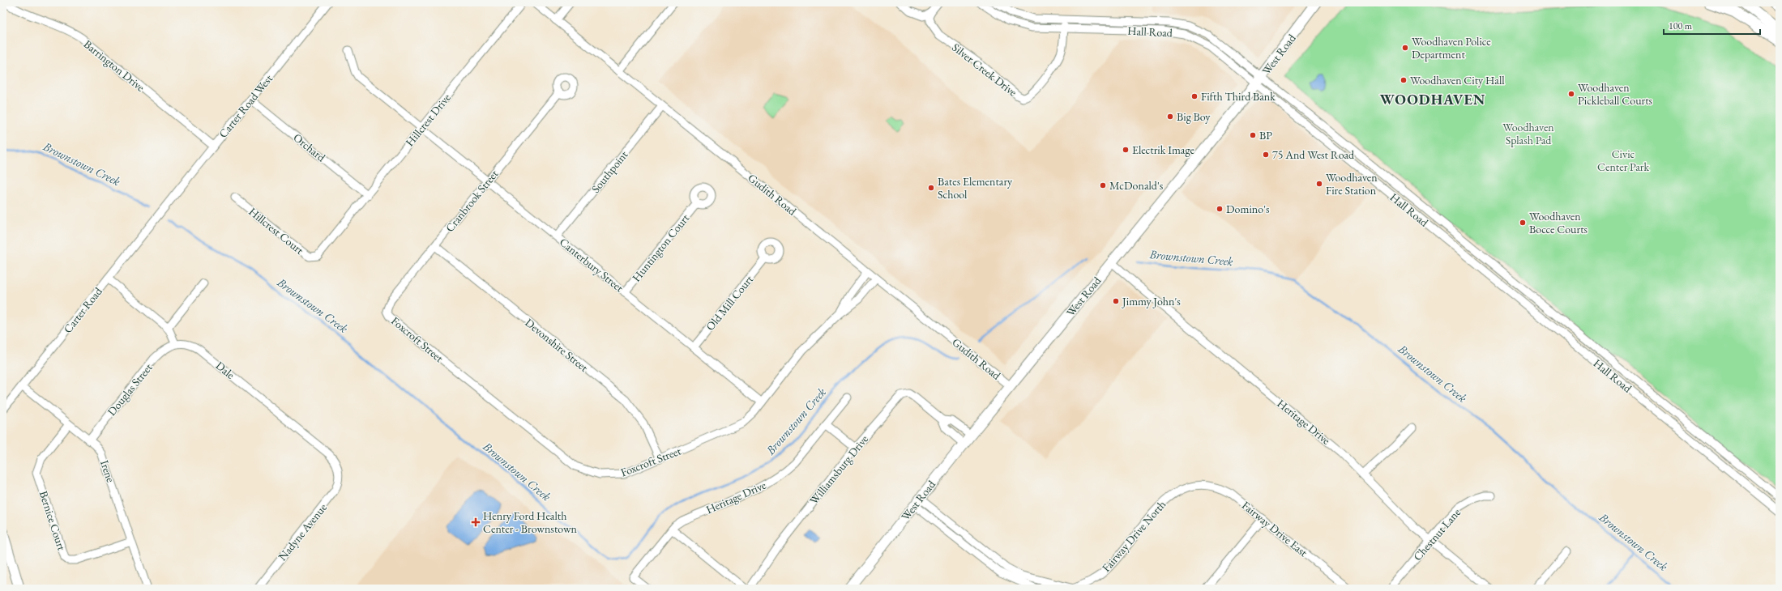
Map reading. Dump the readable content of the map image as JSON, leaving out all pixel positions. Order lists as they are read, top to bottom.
{
  "streets": {
    "main road": ["West Road"],
    "street": [
      "Hall Road",
      "Barrington Drive",
      "Silver Creek Drive",
      "Carter Road West",
      "Hillcrest Drive",
      "Orchard",
      "Southpoint",
      "Gudith Road",
      "Cranbrook Street",
      "Hillcrest Court",
      "Huntington Court",
      "Canterbury Street",
      "Old Mill Court",
      "Carter Road",
      "Foxcroft Street",
      "Devonshire Street",
      "Dale",
      "Douglas Street",
      "Heritage Drive",
      "Williamsburg Drive",
      "Irene",
      "Bernice Court",
      "Fairway Drive East",
      "Nadyne Avenue",
      "Chestnut Lane",
      "Fairway Drive North"
    ]
  },
  "crossings": [
    ["Hall Road", "West Road"],
    ["Hall Road", "Silver Creek Drive"],
    ["West Road", "Gudith Road"],
    ["West Road", "Heritage Drive"],
    ["West Road", "Williamsburg Drive"],
    ["Barrington Drive", "Carter Road West"],
    ["Carter Road West", "Orchard"],
    ["Carter Road West", "Carter Road"],
    ["Hillcrest Drive", "Orchard"],
    ["Hillcrest Drive", "Hillcrest Court"],
    ["Hillcrest Drive", "Canterbury Street"],
    ["Southpoint", "Gudith Road"],
    ["Southpoint", "Canterbury Street"],
    ["Gudith Road", "Foxcroft Street"],
    ["Cranbrook Street", "Canterbury Street"],
    ["Cranbrook Street", "Foxcroft Street"],
    ["Cranbrook Street", "Devonshire Street"],
    ["Huntington Court", "Canterbury Street"],
    ["Canterbury Street", "Old Mill Court"],
    ["Canterbury Street", "Foxcroft Street"],
    ["Carter Road", "Irene"],
    ["Foxcroft Street", "Devonshire Street"],
    ["Dale", "Douglas Street"],
    ["Dale", "Nadyne Avenue"],
    ["Douglas Street", "Irene"],
    ["Heritage Drive", "Chestnut Lane"],
    ["Irene", "Bernice Court"],
    ["Fairway Drive East", "Fairway Drive North"]
  ],
  "districts": ["WOODHAVEN"],
  "water": ["Brownstown Creek"],
  "parks": ["Woodhaven Splash Pad", "Civic Center Park"],
  "places": {
    "other": [
      "Woodhaven Police Department",
      "Woodhaven City Hall",
      "Woodhaven Pickleball Courts",
      "Fifth Third Bank",
      "Big Boy",
      "BP",
      "Electrik Image",
      "75 And West Road",
      "Woodhaven Fire Station",
      "McDonald's",
      "Bates Elementary School",
      "Domino's",
      "Woodhaven Bocce Courts",
      "Jimmy John's"
    ],
    "health": ["Henry Ford Health Center - Brownstown"]
  },
  "scale_bar": "100 m"
}
